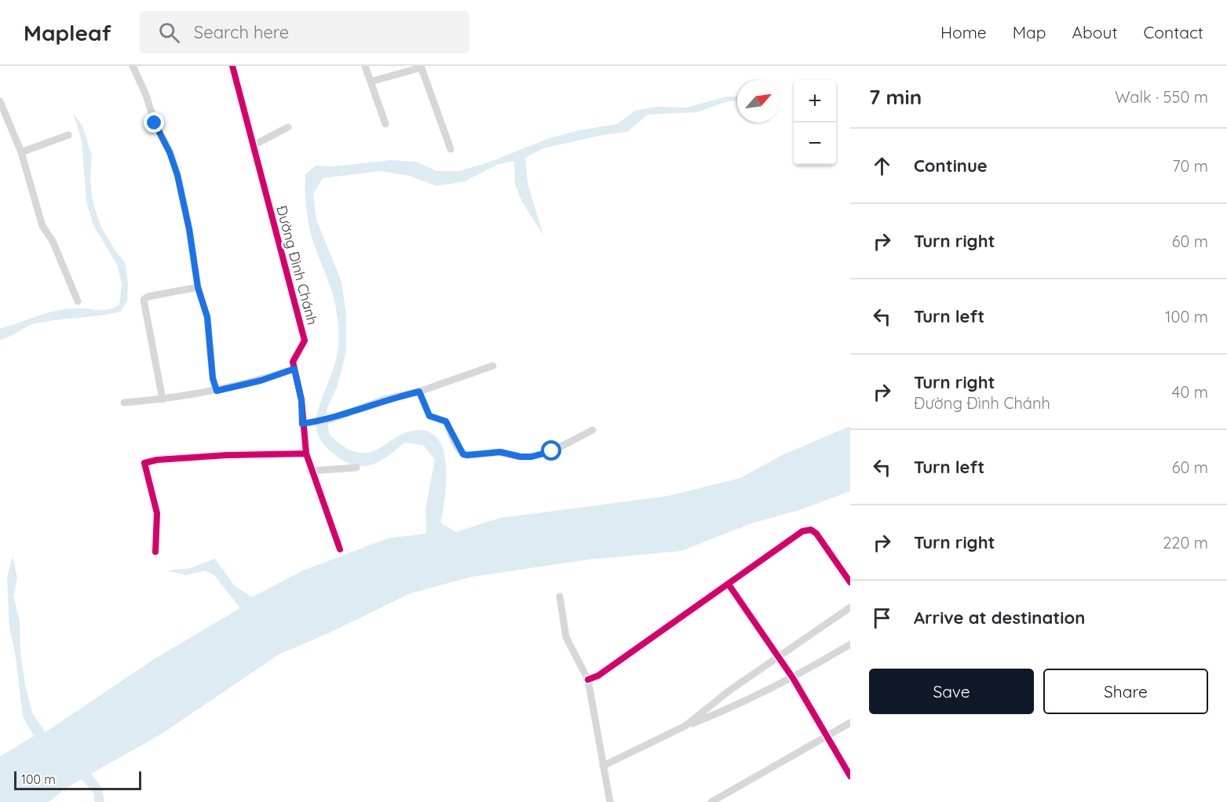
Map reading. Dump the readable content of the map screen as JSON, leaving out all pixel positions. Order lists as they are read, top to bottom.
{
  "streets": {
    "street": ["Đường Đình Chánh"]
  },
  "scale_bar": "100 m",
  "north": "top right",
  "page": {
    "header": "Mapleaf",
    "search": "Search here",
    "nav": [
      "Home",
      "Map",
      "About",
      "Contact"
    ],
    "heading": ["7 min", "Walk · 550 m"],
    "map_buttons": ["+", "−"],
    "list": [
      ["Continue", "70 m"],
      ["Turn right", "60 m"],
      ["Turn left", "100 m"],
      ["Turn right", "Đường Đình Chánh", "40 m"],
      ["Turn left", "60 m"],
      ["Turn right", "220 m"],
      "Arrive at destination"
    ],
    "buttons": ["Save", "Share"],
    "scale": "100 m"
  }
}
